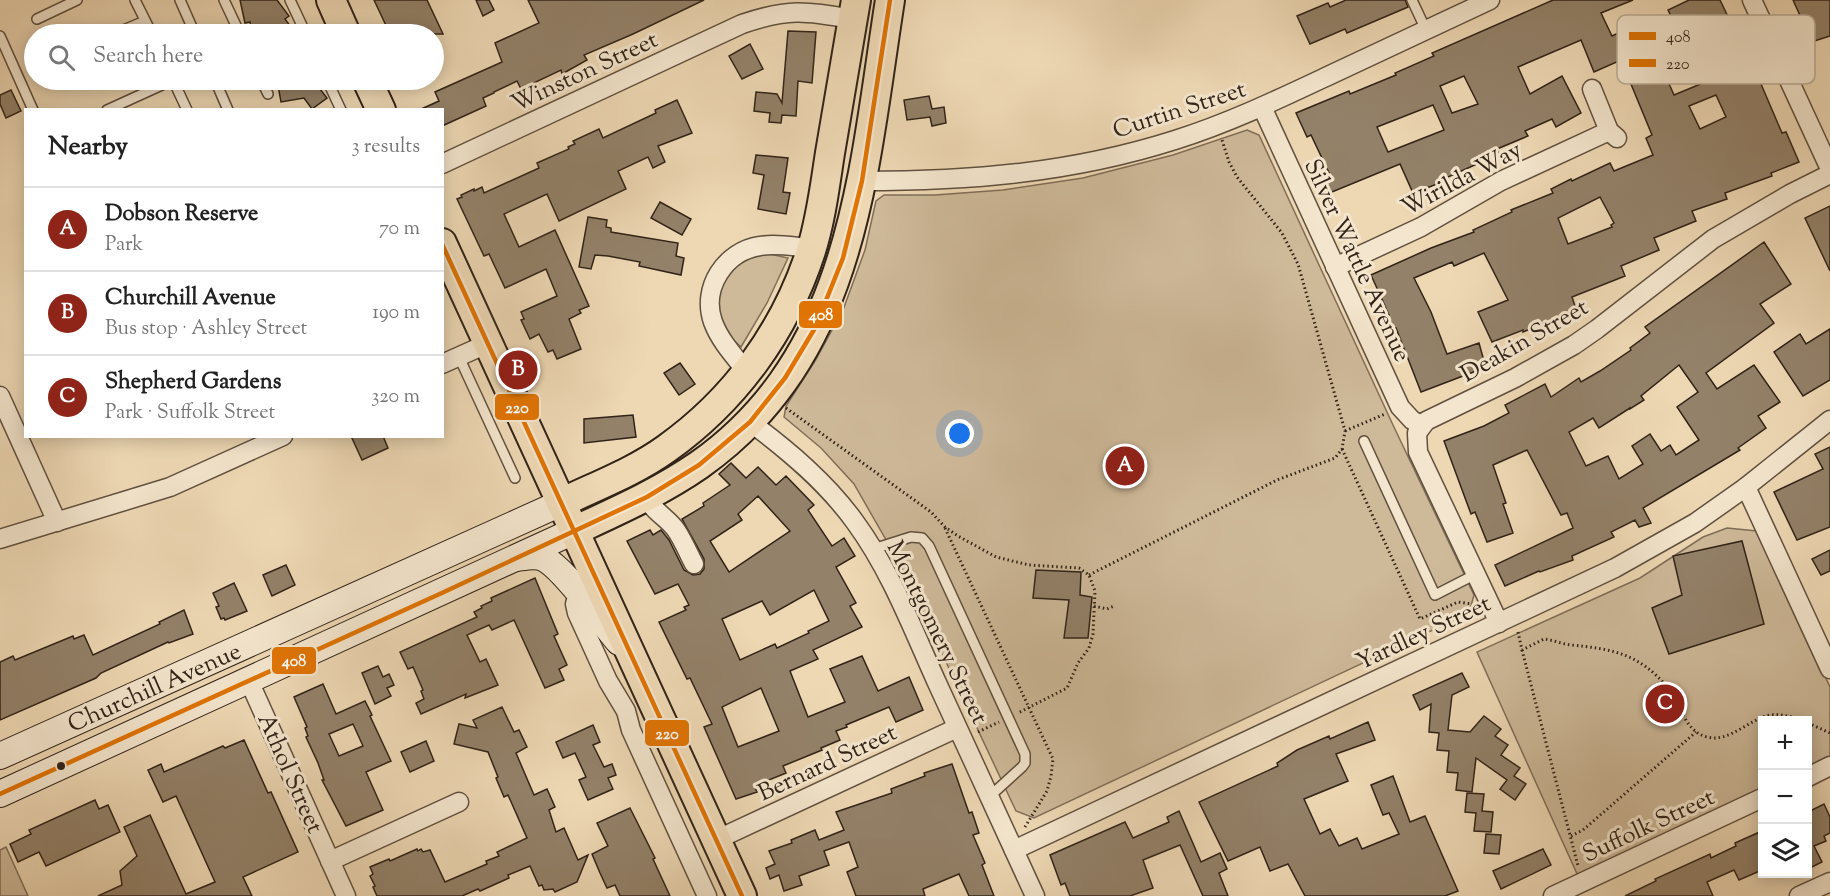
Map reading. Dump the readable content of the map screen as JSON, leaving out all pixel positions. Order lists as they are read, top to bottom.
{
  "streets": {
    "main road": ["Churchill Avenue", "Athol Street"],
    "street": [
      "Winston Street",
      "Curtin Street",
      "Wirilda Way",
      "Silver Wattle Avenue",
      "Deakin Street",
      "Montgomery Street",
      "Yardley Street",
      "Bernard Street",
      "Suffolk Street"
    ]
  },
  "crossings": [
    ["Winston Street", "Churchill Avenue"],
    ["Curtin Street", "Silver Wattle Avenue"],
    ["Curtin Street", "Churchill Avenue"],
    ["Wirilda Way", "Silver Wattle Avenue"],
    ["Silver Wattle Avenue", "Deakin Street"],
    ["Montgomery Street", "Yardley Street"],
    ["Montgomery Street", "Churchill Avenue"],
    ["Montgomery Street", "Bernard Street"],
    ["Churchill Avenue", "Athol Street"]
  ],
  "lines": ["transit line 408", "transit line 220"],
  "legend": ["408", "220"],
  "page": {
    "search": "Search here",
    "heading": ["Nearby", "3 results"],
    "list": [
      {
        "mark": "A",
        "name": "Dobson Reserve",
        "note": "Park",
        "value": "70 m"
      },
      {
        "mark": "B",
        "name": "Churchill Avenue",
        "note": "Bus stop · Ashley Street",
        "value": "190 m"
      },
      {
        "mark": "C",
        "name": "Shepherd Gardens",
        "note": "Park · Suffolk Street",
        "value": "320 m"
      }
    ],
    "pins": ["B", "A", "C"],
    "map_buttons": ["+", "−"]
  }
}
